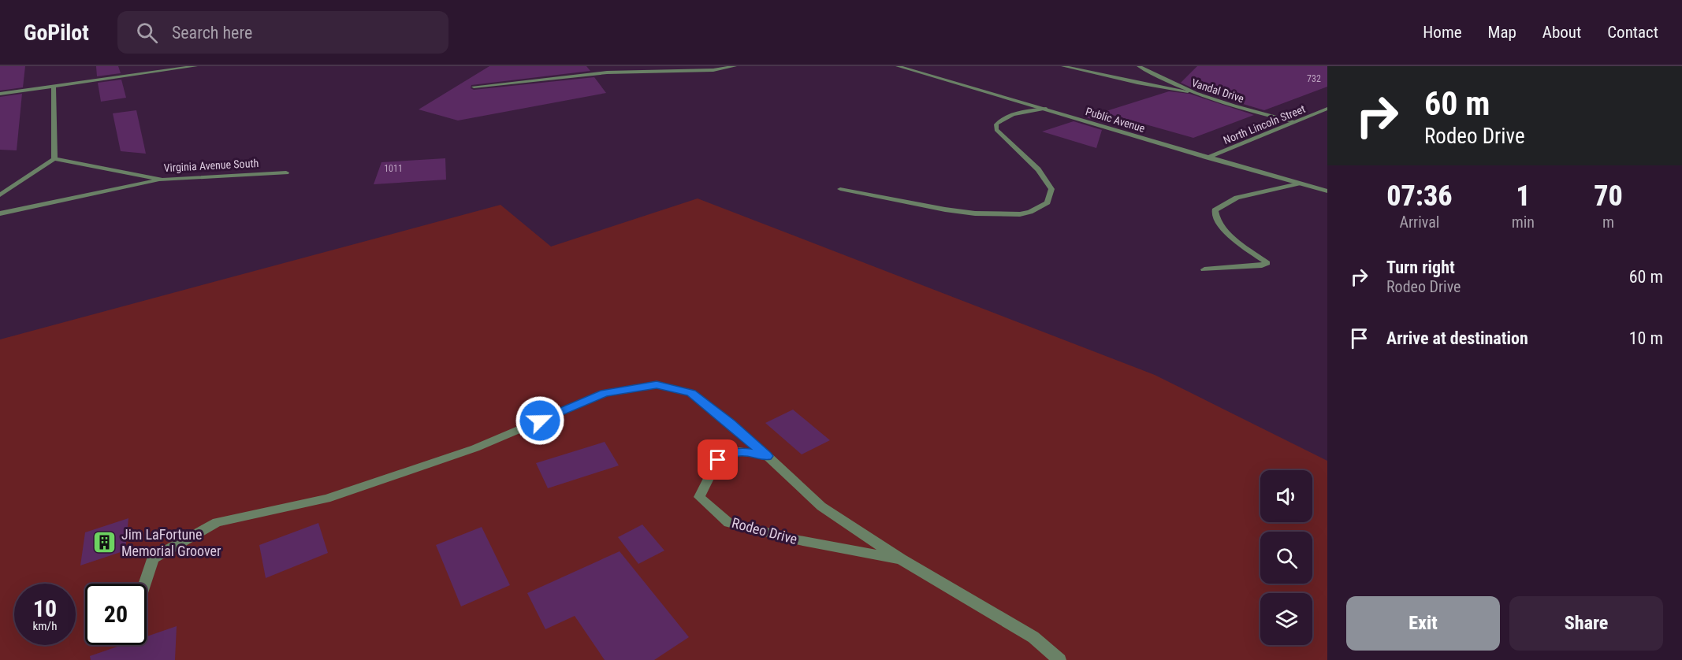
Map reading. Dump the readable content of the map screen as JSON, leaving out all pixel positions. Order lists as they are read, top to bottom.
{
  "streets": {
    "street": [
      "Vandal Drive",
      "Public Avenue",
      "North Lincoln Street",
      "Virginia Avenue South",
      "Rodeo Drive"
    ]
  },
  "crossings": [
    ["Vandal Drive", "North Lincoln Street"],
    ["Public Avenue", "North Lincoln Street"]
  ],
  "places": {
    "building": ["Jim LaFortune Memorial Groover"]
  },
  "house_numbers": ["732", "1011"],
  "page": {
    "header": "GoPilot",
    "search": "Search here",
    "nav": [
      "Home",
      "Map",
      "About",
      "Contact"
    ],
    "turn": ["60 m", "Rodeo Drive"],
    "eta": [
      "07:36",
      "Arrival",
      "1",
      "min",
      "70",
      "m"
    ],
    "list": [
      {
        "name": "Turn right",
        "note": "Rodeo Drive",
        "value": "60 m"
      },
      {
        "name": "Arrive at destination",
        "value": "10 m"
      }
    ],
    "speed": "10 km/h",
    "limit": "20",
    "buttons": ["Exit", "Share"]
  }
}
